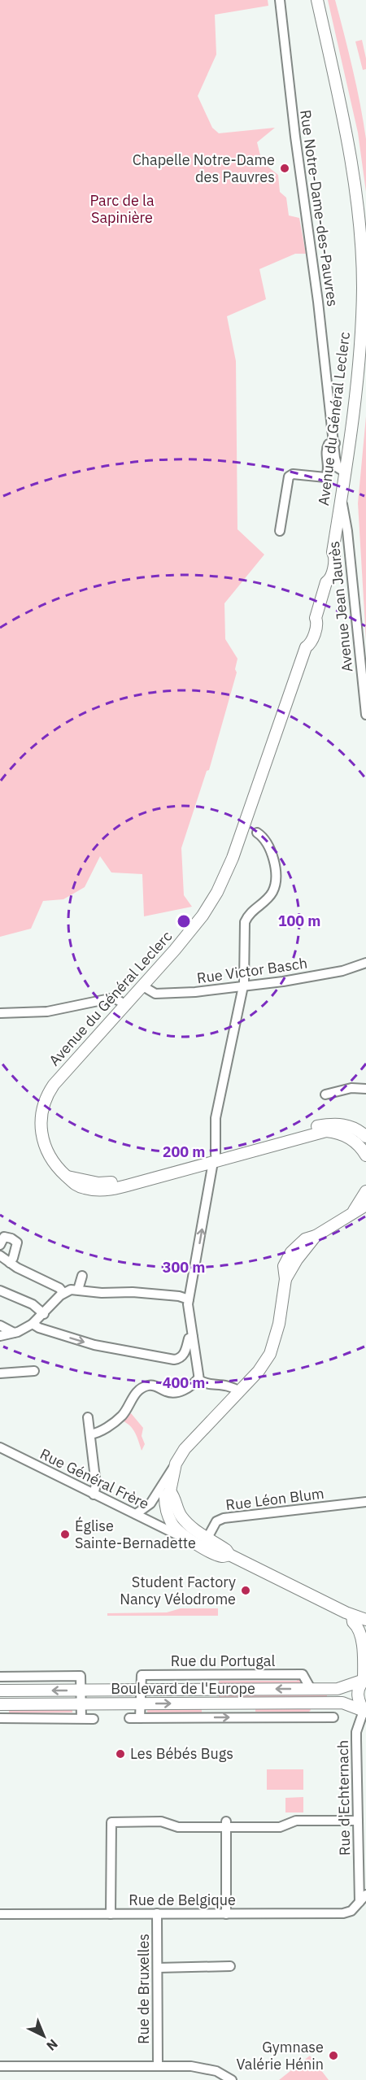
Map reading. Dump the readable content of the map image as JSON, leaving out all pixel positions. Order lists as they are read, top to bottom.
{
  "streets": {
    "main road": ["Avenue du Général Leclerc", "Boulevard de l'Europe"],
    "street": [
      "Rue Notre-Dame-des-Pauvres",
      "Avenue Jean Jaurès",
      "Rue Victor Basch",
      "Rue Général Frère",
      "Rue Léon Blum",
      "Rue d'Echternach",
      "Rue de Belgique",
      "Rue de Bruxelles"
    ]
  },
  "crossings": [
    ["Rue Notre-Dame-des-Pauvres", "Avenue du Général Leclerc"],
    ["Avenue du Général Leclerc", "Avenue Jean Jaurès"],
    ["Avenue du Général Leclerc", "Rue Victor Basch"],
    ["Boulevard de l'Europe", "Rue d'Echternach"],
    ["Rue de Belgique", "Rue de Bruxelles"]
  ],
  "parks": ["Parc de la Sapinière"],
  "places": [
    "Chapelle Notre-Dame des Pauvres",
    "Église Sainte-Bernadette",
    "Student Factory Nancy Vélodrome",
    "Les Bébés Bugs",
    "Gymnase Valérie Hénin"
  ],
  "north": "bottom right",
  "rings": [
    "100 m",
    "200 m",
    "300 m",
    "400 m"
  ]
}
